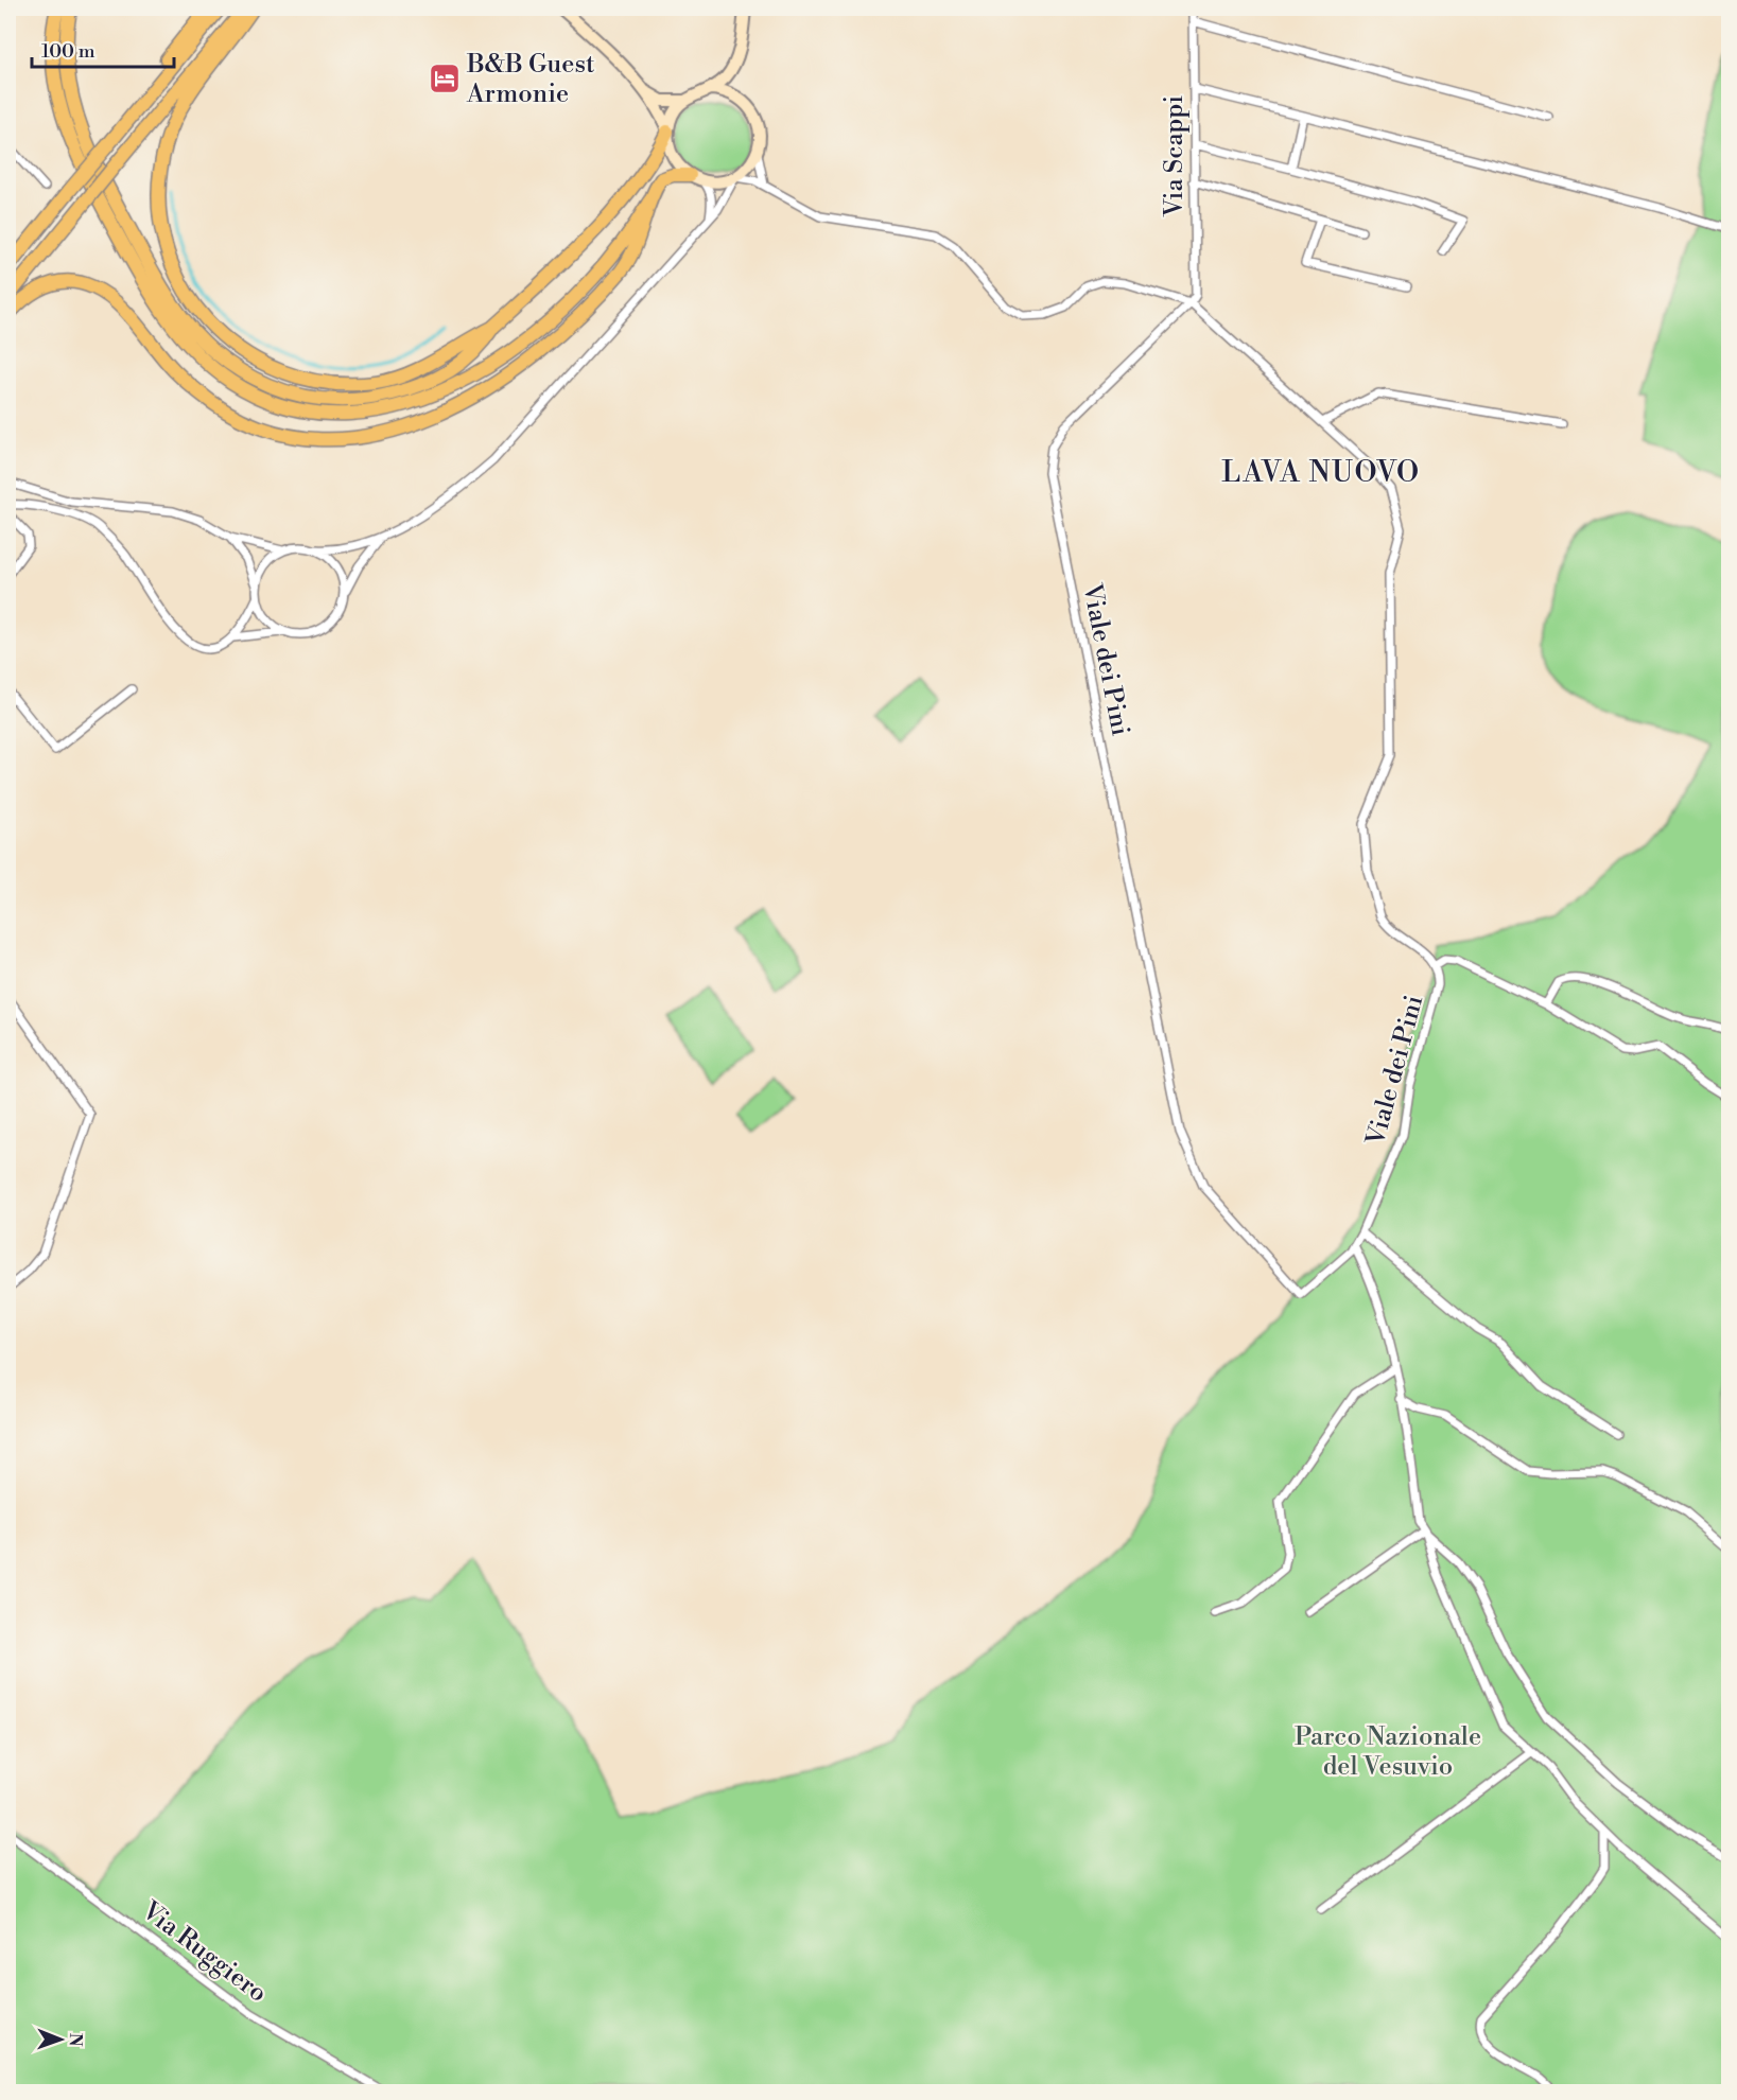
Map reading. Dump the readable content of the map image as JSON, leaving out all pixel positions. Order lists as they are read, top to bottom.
{
  "streets": {
    "street": ["Via Scappi", "Viale dei Pini", "Via Ruggiero"]
  },
  "crossings": [
    ["Via Scappi", "Viale dei Pini"]
  ],
  "districts": ["LAVA NUOVO"],
  "parks": ["Parco Nazionale del Vesuvio"],
  "places": {
    "hotel": ["B&B Guest Armonie"]
  },
  "scale_bar": "100 m",
  "north": "right"
}
